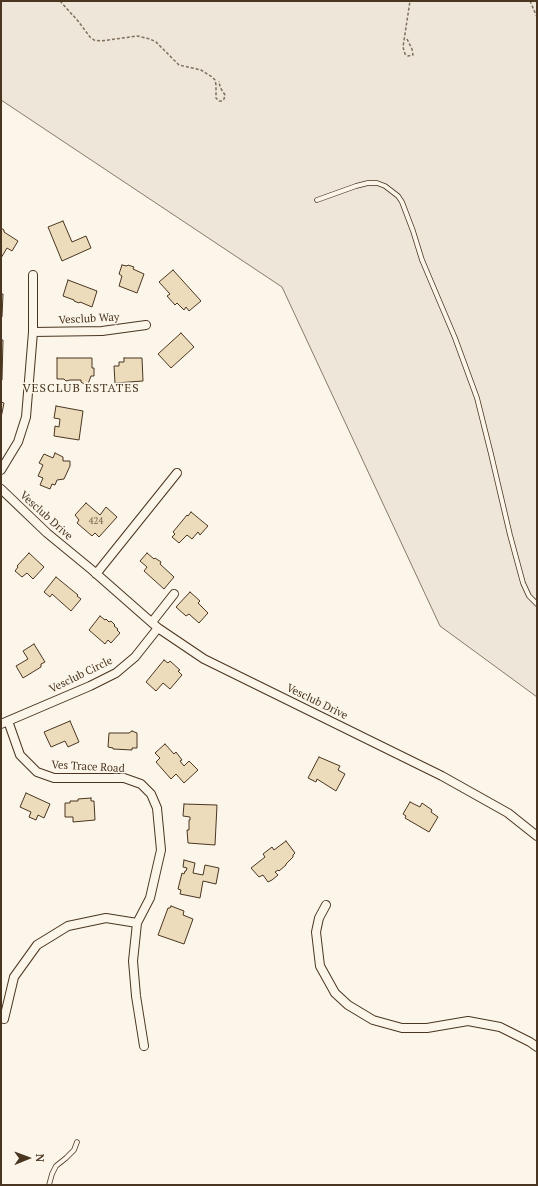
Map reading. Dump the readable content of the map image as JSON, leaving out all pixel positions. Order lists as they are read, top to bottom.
{
  "streets": {
    "street": [
      "Vesclub Way",
      "Vesclub Drive",
      "Vesclub Circle",
      "Ves Trace Road"
    ]
  },
  "crossings": [
    ["Vesclub Drive", "Vesclub Circle"],
    ["Vesclub Circle", "Ves Trace Road"]
  ],
  "districts": ["VESCLUB ESTATES"],
  "house_numbers": ["424"],
  "north": "right"
}
